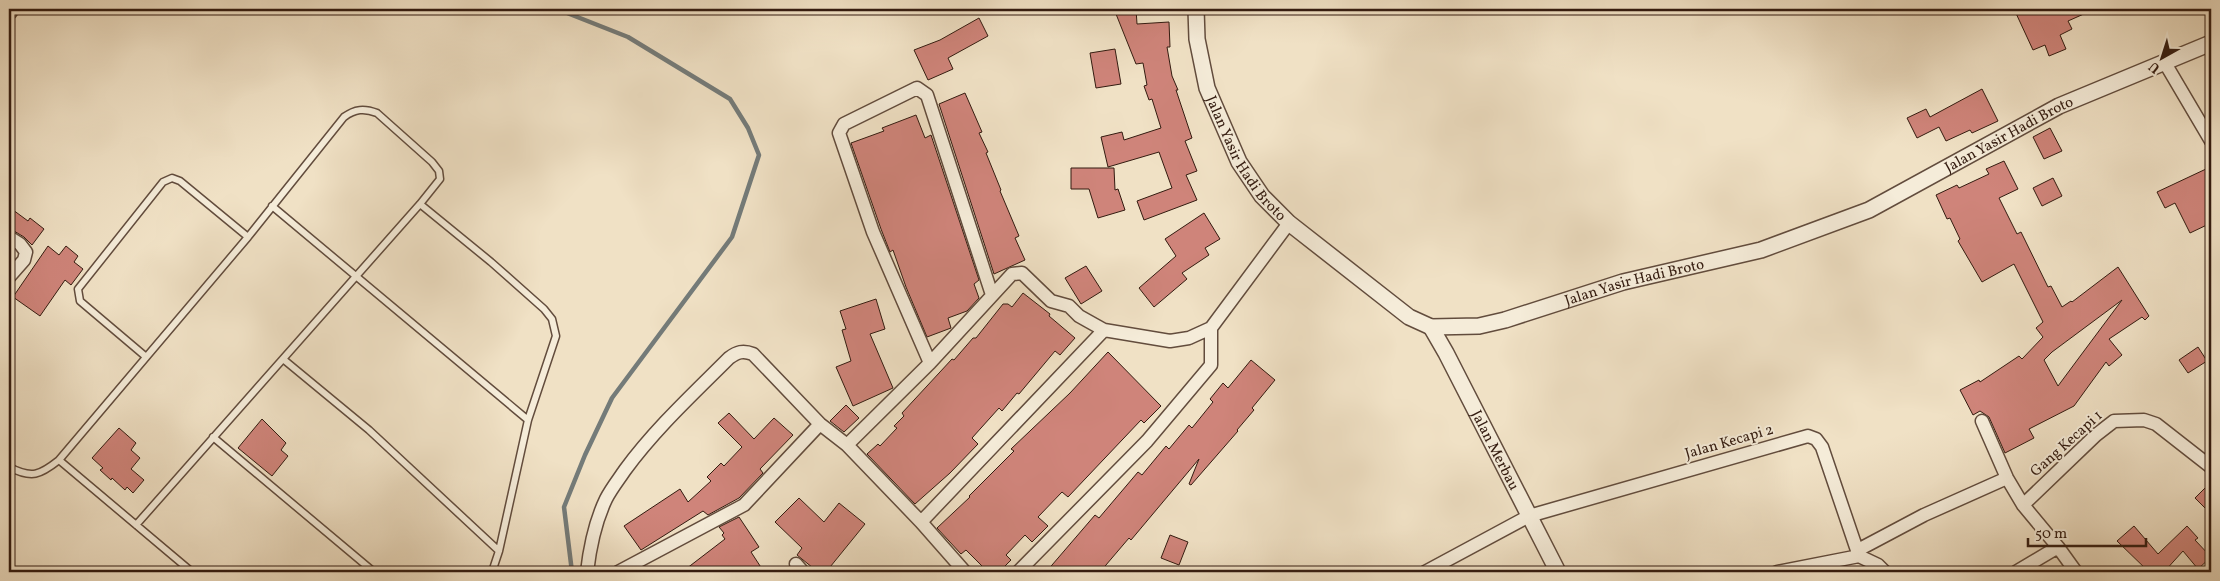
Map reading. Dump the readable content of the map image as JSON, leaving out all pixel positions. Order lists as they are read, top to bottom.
{
  "streets": {
    "street": [
      "Jalan Yasir Hadi Broto",
      "Jalan Kecapi 2",
      "Gang Kecapi 1",
      "Jalan Merbau"
    ]
  },
  "crossings": [
    ["Jalan Yasir Hadi Broto", "Jalan Merbau"],
    ["Jalan Kecapi 2", "Jalan Merbau"]
  ],
  "scale_bar": "50 m",
  "north": "bottom left"
}
